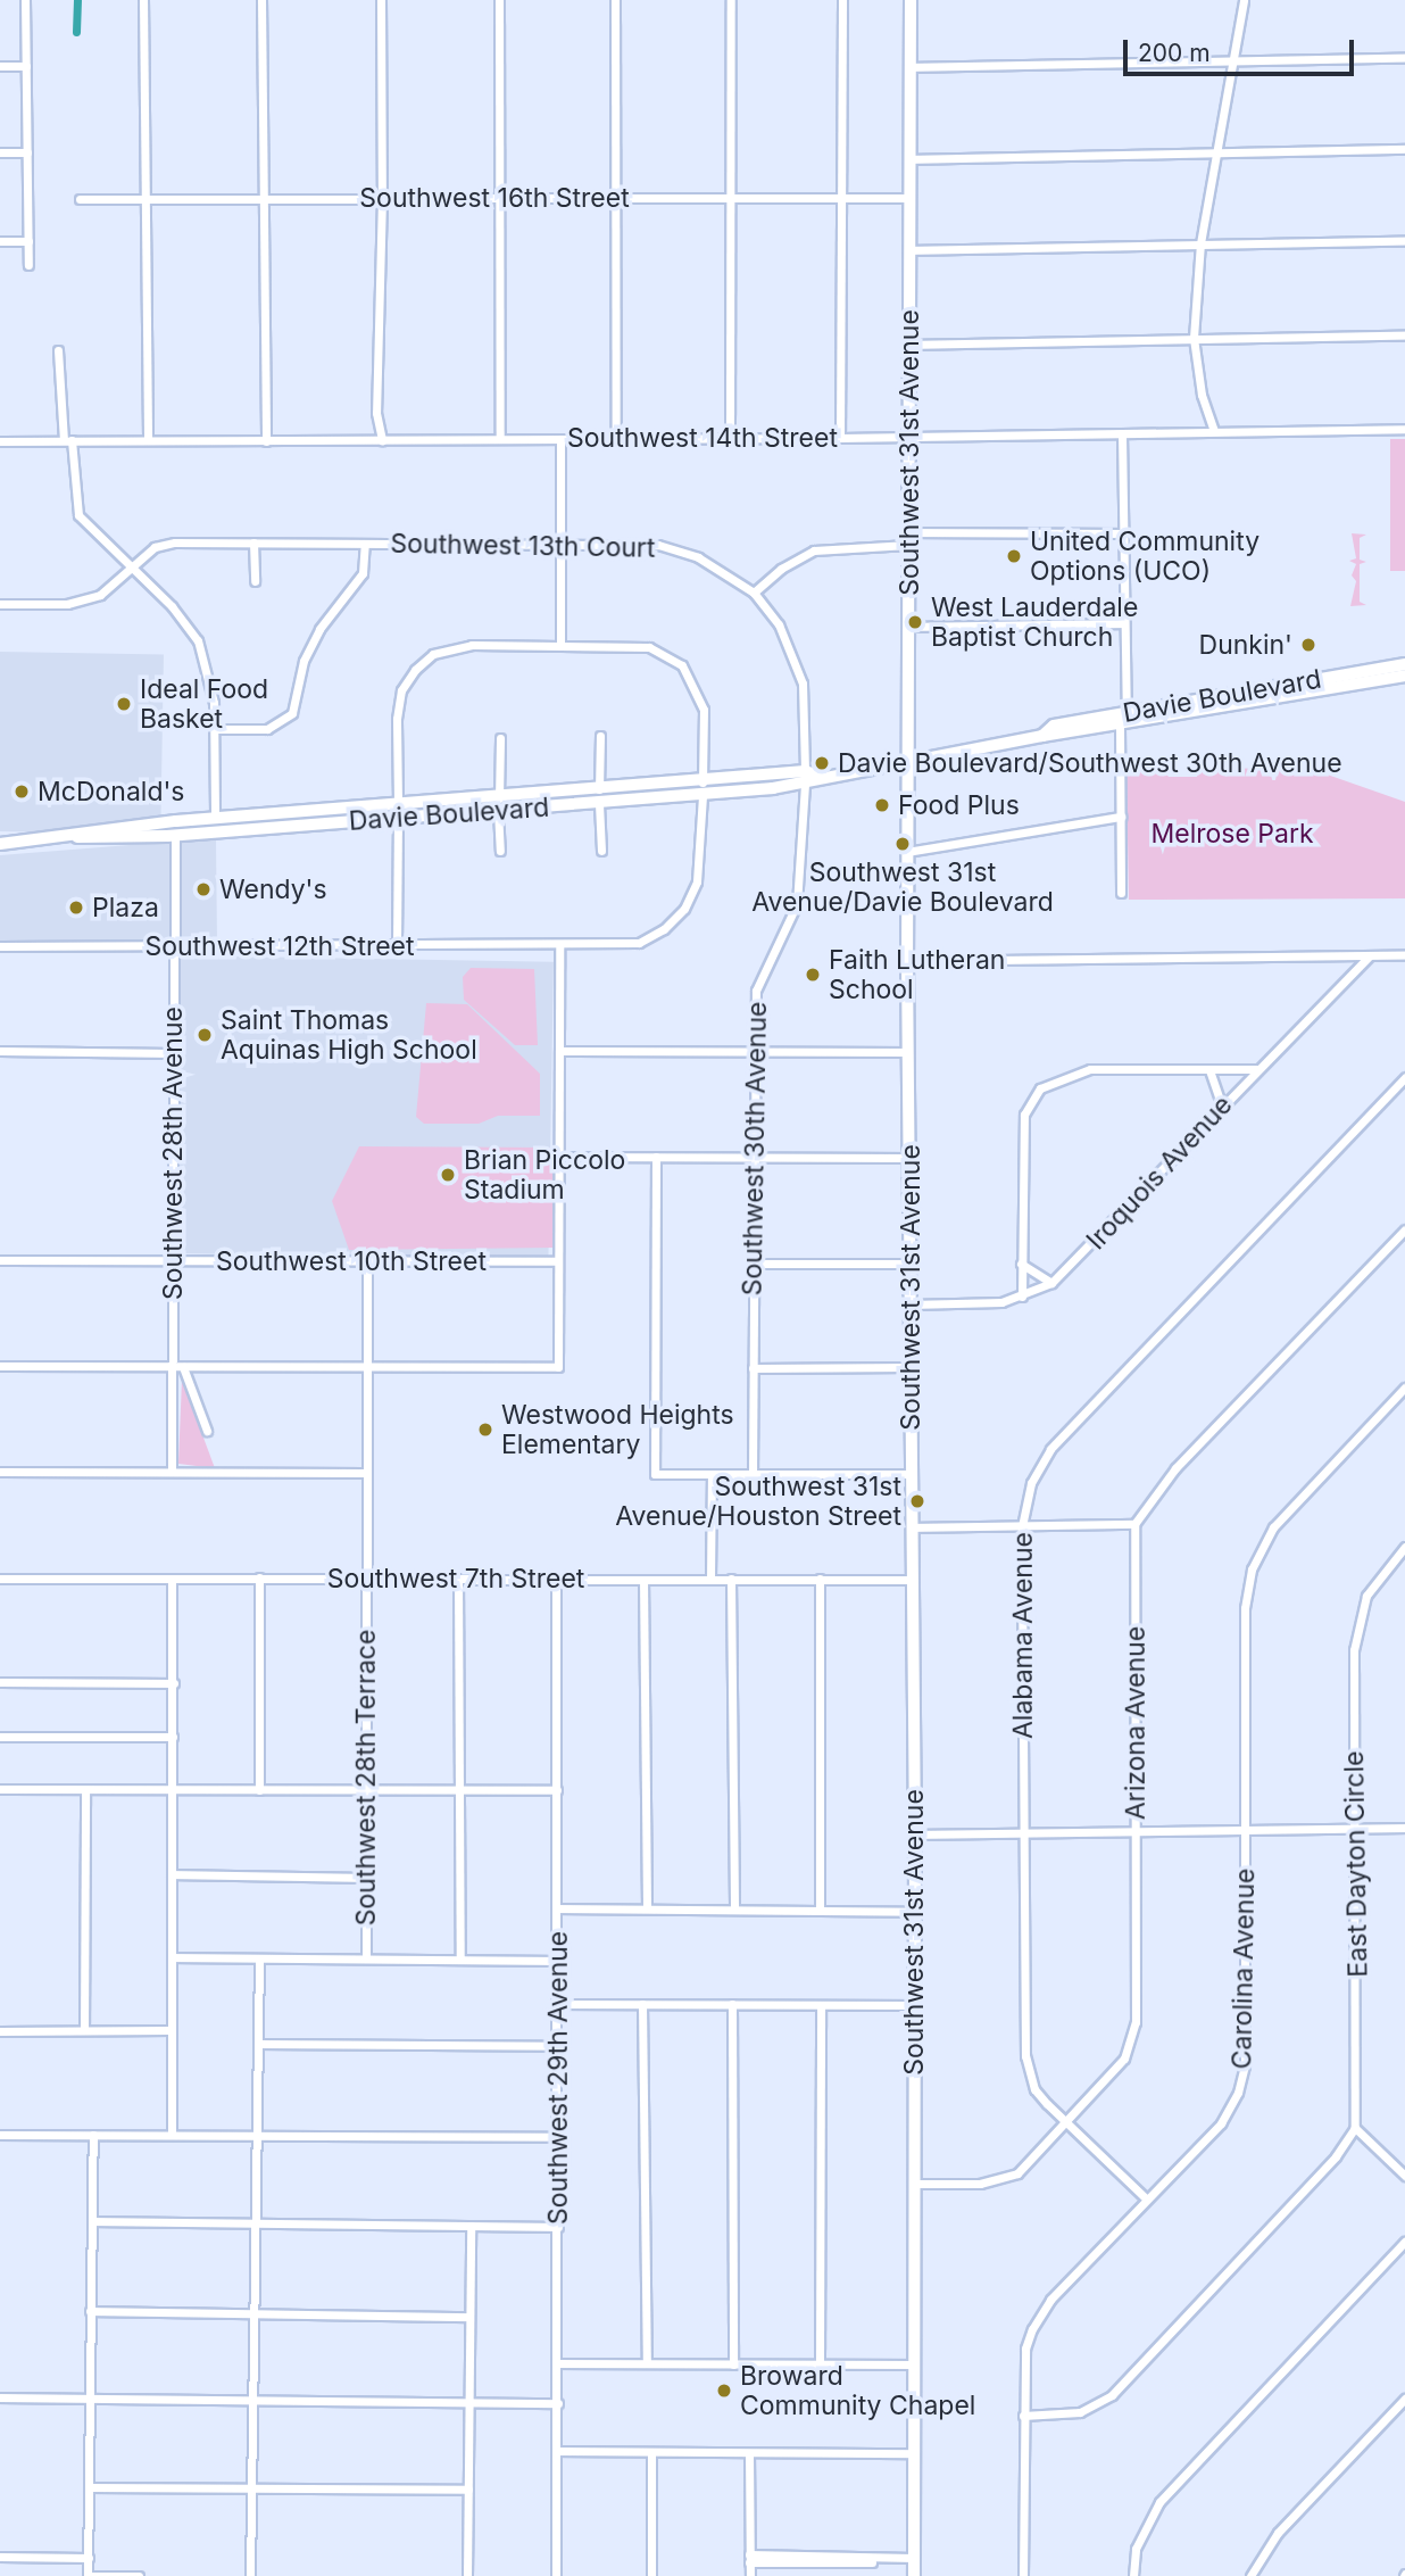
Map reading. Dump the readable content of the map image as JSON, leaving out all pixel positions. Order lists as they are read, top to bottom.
{
  "streets": {
    "main road": ["Southwest 31st Avenue", "Davie Boulevard"],
    "street": [
      "Southwest 16th Street",
      "Southwest 14th Street",
      "Southwest 13th Court",
      "Southwest 12th Street",
      "Southwest 30th Avenue",
      "Southwest 28th Avenue",
      "Iroquois Avenue",
      "Southwest 10th Street",
      "Southwest 7th Street",
      "Alabama Avenue",
      "Arizona Avenue",
      "Southwest 28th Terrace",
      "East Dayton Circle",
      "Carolina Avenue",
      "Southwest 29th Avenue"
    ]
  },
  "crossings": [
    ["Southwest 16th Street", "Southwest 31st Avenue"],
    ["Southwest 14th Street", "Southwest 31st Avenue"],
    ["Southwest 31st Avenue", "Davie Boulevard"],
    ["Southwest 31st Avenue", "Iroquois Avenue"],
    ["Southwest 31st Avenue", "Southwest 7th Street"],
    ["Southwest 31st Avenue", "Arizona Avenue"],
    ["Southwest 13th Court", "Southwest 30th Avenue"],
    ["Davie Boulevard", "Southwest 12th Street"],
    ["Davie Boulevard", "Southwest 30th Avenue"],
    ["Davie Boulevard", "Southwest 28th Avenue"],
    ["Southwest 12th Street", "Southwest 28th Avenue"],
    ["Southwest 28th Avenue", "Southwest 10th Street"],
    ["Southwest 10th Street", "Southwest 28th Terrace"],
    ["Southwest 7th Street", "Southwest 28th Terrace"],
    ["Southwest 7th Street", "Southwest 29th Avenue"],
    ["Alabama Avenue", "Arizona Avenue"],
    ["Alabama Avenue", "Carolina Avenue"]
  ],
  "parks": ["Melrose Park"],
  "places": [
    "United Community Options (UCO)",
    "West Lauderdale Baptist Church",
    "Dunkin'",
    "Ideal Food Basket",
    "Davie Boulevard/Southwest 30th Avenue",
    "McDonald's",
    "Food Plus",
    "Southwest 31st Avenue/Davie Boulevard",
    "Wendy's",
    "Plaza",
    "Faith Lutheran School",
    "Saint Thomas Aquinas High School",
    "Brian Piccolo Stadium",
    "Westwood Heights Elementary",
    "Southwest 31st Avenue/Houston Street",
    "Broward Community Chapel"
  ],
  "scale_bar": "200 m"
}
